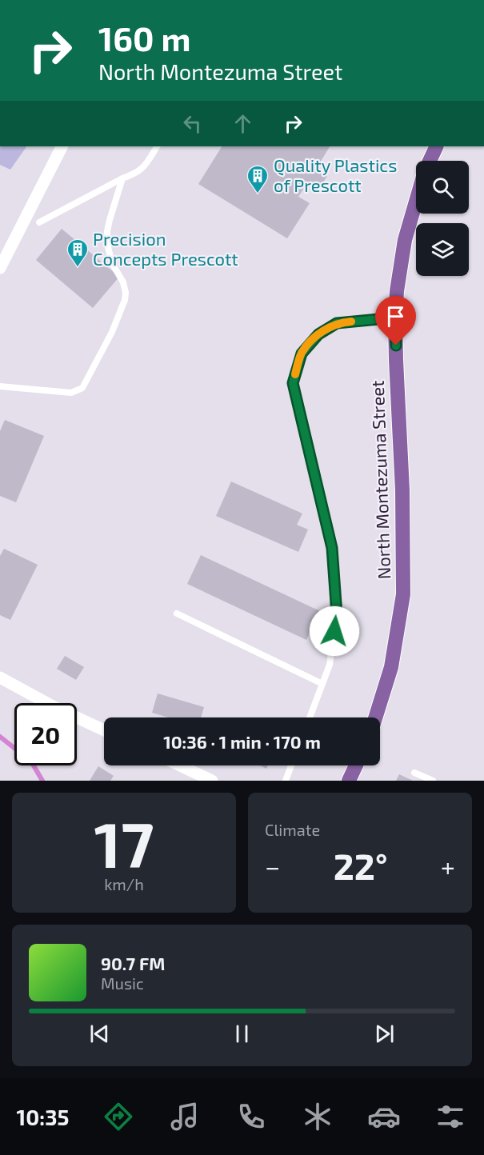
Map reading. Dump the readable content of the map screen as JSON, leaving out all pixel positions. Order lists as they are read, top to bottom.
{
  "streets": {
    "main road": ["North Montezuma Street"]
  },
  "places": {
    "building": ["Quality Plastics of Prescott", "Precision Concepts Prescott"]
  },
  "page": {
    "turn": ["160 m", "North Montezuma Street"],
    "limit": "20",
    "trip": "10:36 · 1 min · 170 m",
    "tile": [
      ["17", "km/h"],
      "Climate"
    ],
    "heat": ["−", "22°", "+"],
    "song": ["90.7 FM", "Music"],
    "tabs": "10:35"
  }
}
